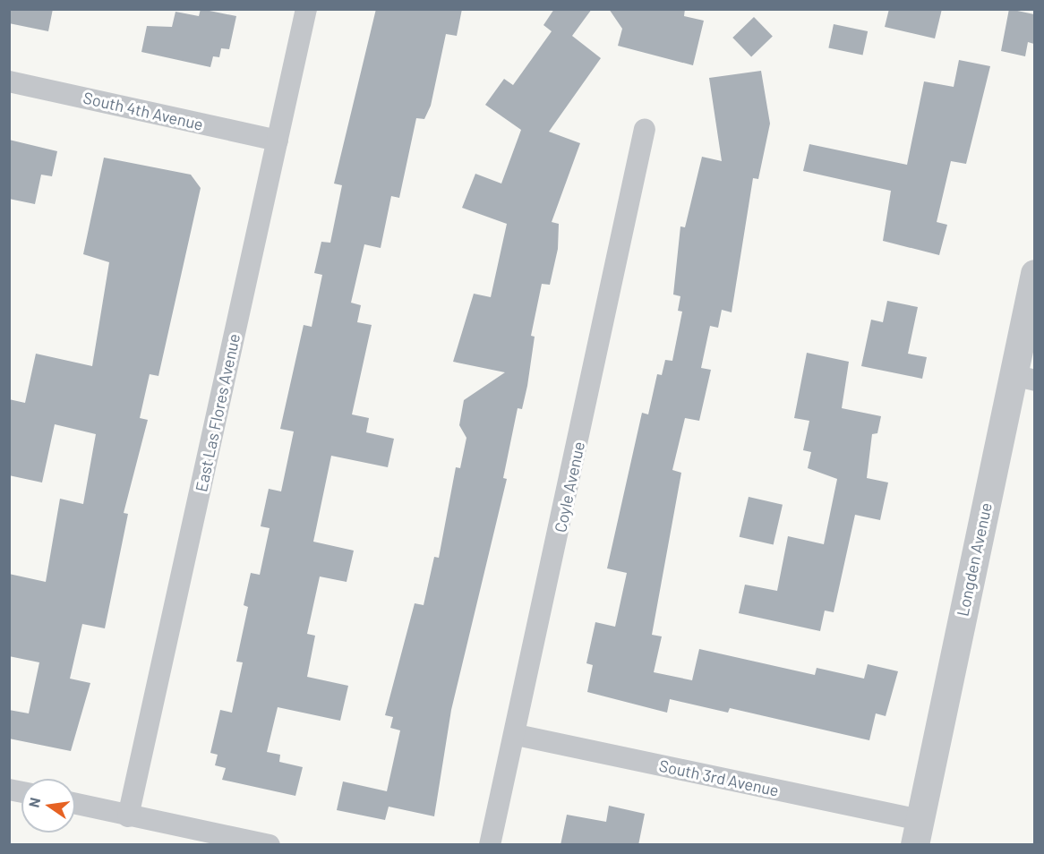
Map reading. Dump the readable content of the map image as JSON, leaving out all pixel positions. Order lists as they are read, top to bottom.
{
  "streets": {
    "street": [
      "South 4th Avenue",
      "East Las Flores Avenue",
      "Coyle Avenue",
      "Longden Avenue",
      "South 3rd Avenue"
    ]
  },
  "crossings": [
    ["South 4th Avenue", "East Las Flores Avenue"],
    ["Coyle Avenue", "South 3rd Avenue"],
    ["Longden Avenue", "South 3rd Avenue"]
  ],
  "north": "left"
}
